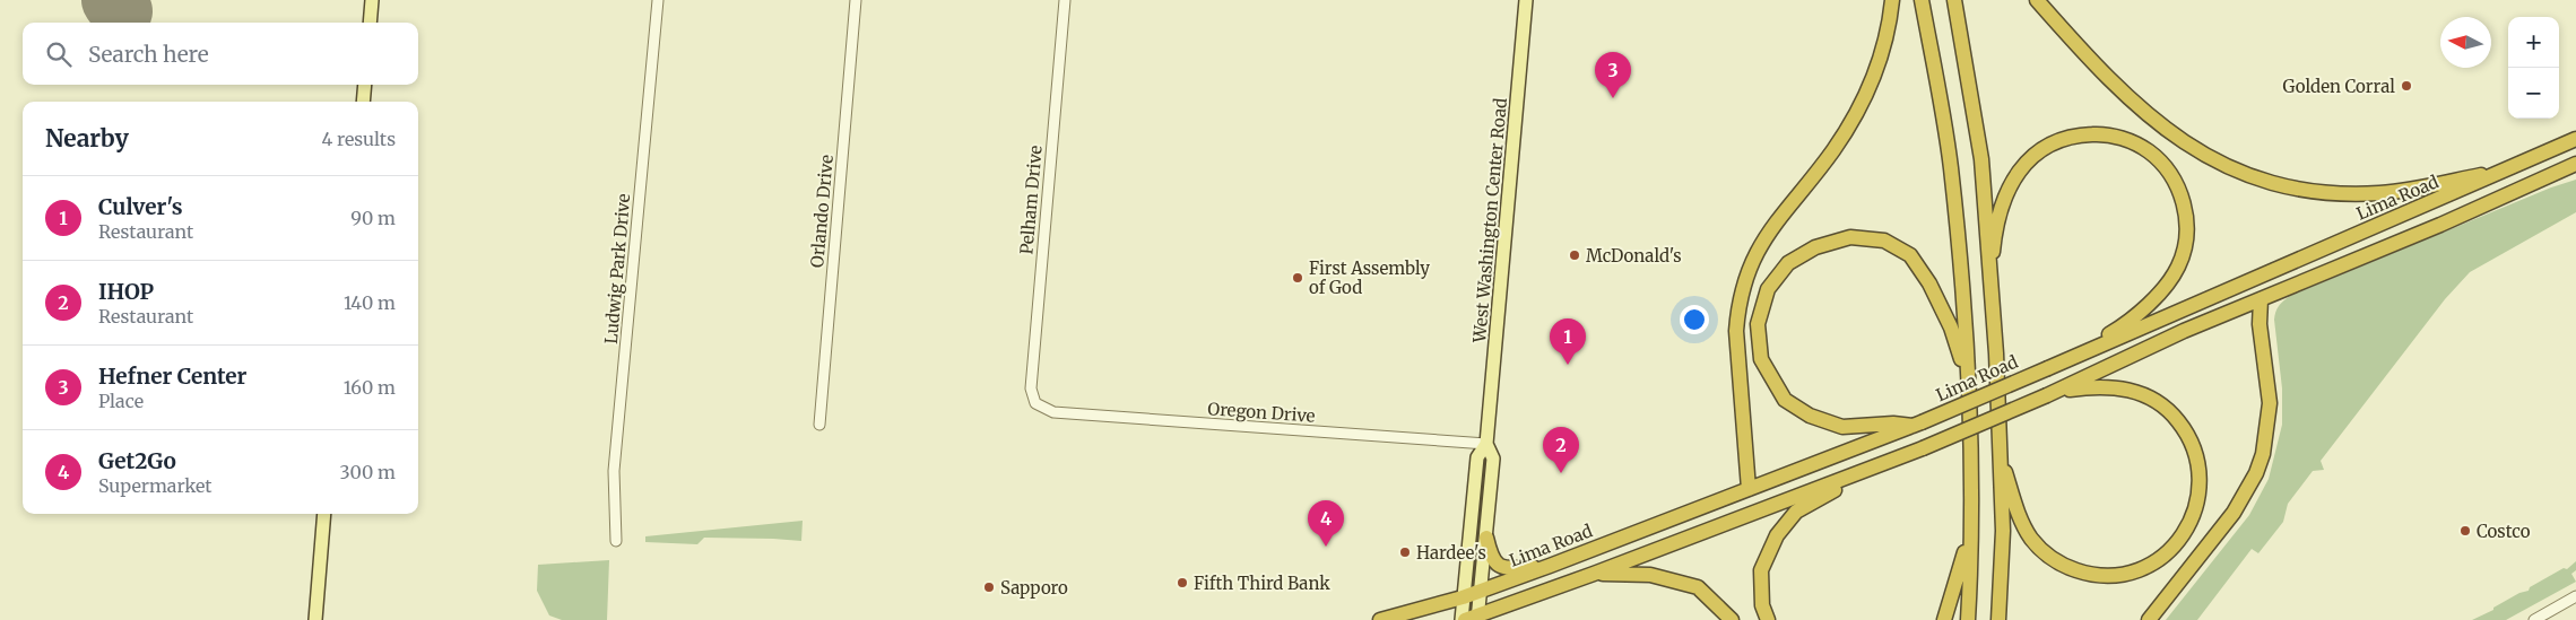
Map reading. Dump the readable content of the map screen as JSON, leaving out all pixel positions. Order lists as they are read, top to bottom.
{
  "streets": {
    "highway": ["Lima Road"],
    "main road": ["West Washington Center Road"],
    "street": [
      "Pelham Drive",
      "Orlando Drive",
      "Ludwig Park Drive",
      "Oregon Drive"
    ]
  },
  "crossings": [
    ["Lima Road", "West Washington Center Road"],
    ["Pelham Drive", "Oregon Drive"],
    ["West Washington Center Road", "Oregon Drive"]
  ],
  "places": [
    "Golden Corral",
    "McDonald's",
    "First Assembly of God",
    "Costco",
    "Hardee's",
    "Fifth Third Bank",
    "Sapporo"
  ],
  "north": "left",
  "page": {
    "map_buttons": ["+", "−"],
    "search": "Search here",
    "pins": [
      "3",
      "1",
      "2",
      "4"
    ],
    "heading": ["Nearby", "4 results"],
    "list": [
      {
        "mark": "1",
        "name": "Culver's",
        "note": "Restaurant",
        "value": "90 m"
      },
      {
        "mark": "2",
        "name": "IHOP",
        "note": "Restaurant",
        "value": "140 m"
      },
      {
        "mark": "3",
        "name": "Hefner Center",
        "note": "Place",
        "value": "160 m"
      },
      {
        "mark": "4",
        "name": "Get2Go",
        "note": "Supermarket",
        "value": "300 m"
      }
    ]
  }
}
